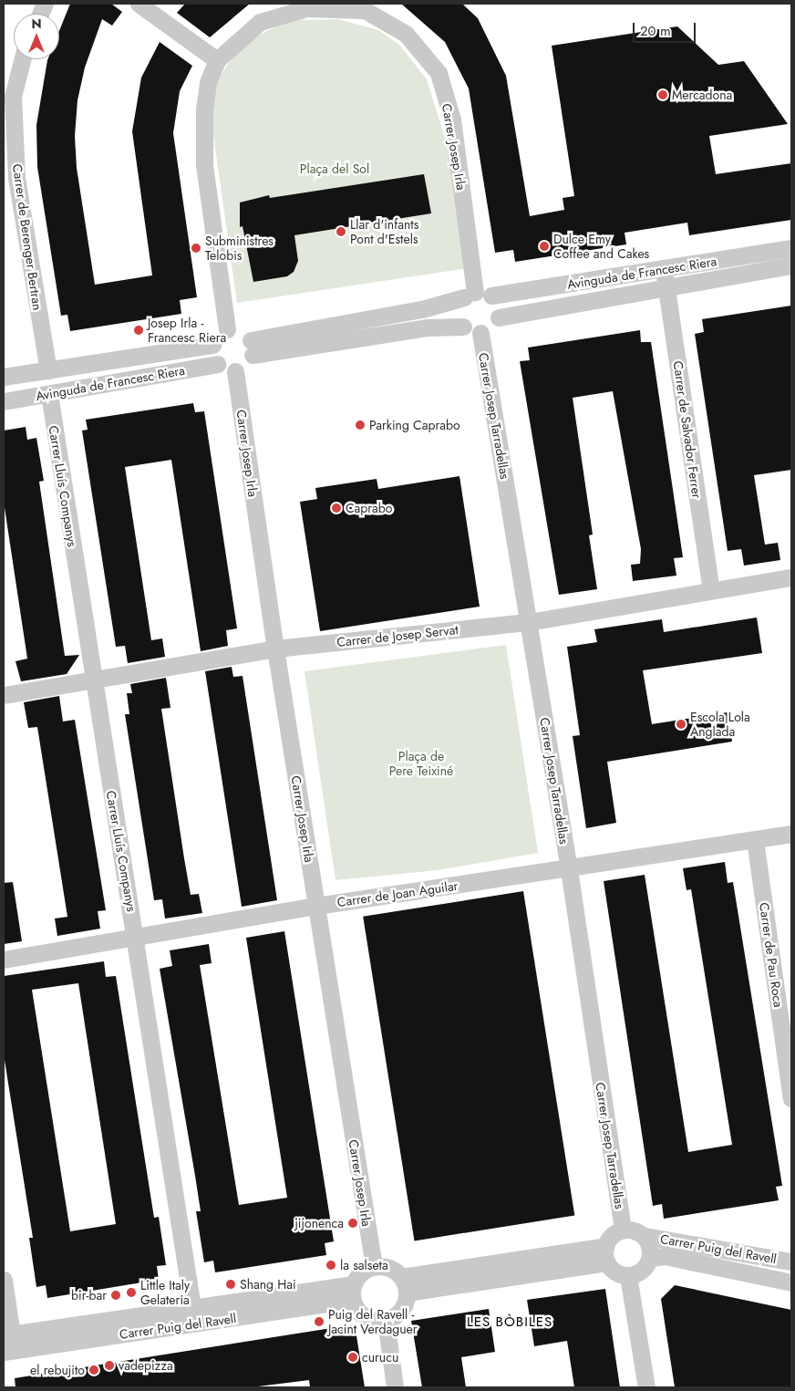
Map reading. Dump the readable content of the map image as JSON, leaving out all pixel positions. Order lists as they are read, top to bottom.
{
  "streets": {
    "street": [
      "Carrer Josep Irla",
      "Carrer de Berenger Bertran",
      "Avinguda de Francesc Riera",
      "Carrer Josep Tarradellas",
      "Carrer de Salvador Ferrer",
      "Carrer Lluís Companys",
      "Carrer de Josep Servat",
      "Carrer de Joan Aguilar",
      "Carrer de Pau Roca",
      "Carrer Puig del Ravell"
    ]
  },
  "crossings": [
    ["Carrer Josep Irla", "Avinguda de Francesc Riera"],
    ["Carrer Josep Irla", "Carrer Josep Tarradellas"],
    ["Carrer Josep Irla", "Carrer de Josep Servat"],
    ["Carrer Josep Irla", "Carrer de Joan Aguilar"],
    ["Carrer Josep Irla", "Carrer Puig del Ravell"],
    ["Carrer de Berenger Bertran", "Avinguda de Francesc Riera"],
    ["Avinguda de Francesc Riera", "Carrer Josep Tarradellas"],
    ["Avinguda de Francesc Riera", "Carrer de Salvador Ferrer"],
    ["Avinguda de Francesc Riera", "Carrer Lluís Companys"],
    ["Carrer Josep Tarradellas", "Carrer de Josep Servat"],
    ["Carrer Josep Tarradellas", "Carrer de Joan Aguilar"],
    ["Carrer Josep Tarradellas", "Carrer Puig del Ravell"],
    ["Carrer de Salvador Ferrer", "Carrer de Josep Servat"],
    ["Carrer Lluís Companys", "Carrer de Josep Servat"],
    ["Carrer Lluís Companys", "Carrer de Joan Aguilar"],
    ["Carrer Lluís Companys", "Carrer Puig del Ravell"],
    ["Carrer de Joan Aguilar", "Carrer de Pau Roca"]
  ],
  "districts": ["LES BÒBILES"],
  "parks": ["Plaça del Sol", "Plaça de Pere Teixiné"],
  "places": [
    "Mercadona",
    "Llar d'infants Pont d'Estels",
    "Dulce Emy Coffee and Cakes",
    "Subministres Telobis",
    "Josep Irla - Francesc Riera",
    "Parking Caprabo",
    "Caprabo",
    "Escola Lola Anglada",
    "jijonenca",
    "la salseta",
    "Shang Hai",
    "Little Italy Gelateria",
    "bir-bar",
    "Puig del Ravell - Jacint Verdaguer",
    "curucu",
    "vadepizza",
    "el rebujito"
  ],
  "scale_bar": "20 m",
  "north": "top"
}
